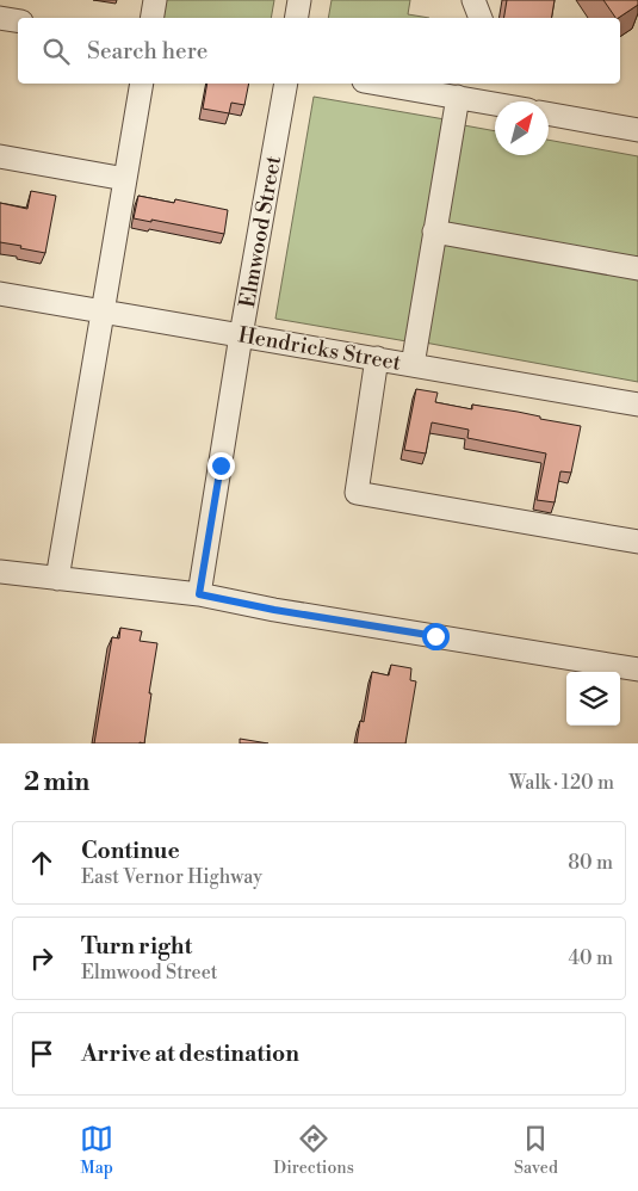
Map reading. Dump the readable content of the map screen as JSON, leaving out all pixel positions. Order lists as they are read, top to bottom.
{
  "streets": {
    "street": ["Elmwood Street", "Hendricks Street"]
  },
  "crossings": [
    ["Elmwood Street", "Hendricks Street"]
  ],
  "north": "top right",
  "page": {
    "search": "Search here",
    "heading": ["2 min", "Walk · 120 m"],
    "list": [
      ["Continue", "East Vernor Highway", "80 m"],
      ["Turn right", "Elmwood Street", "40 m"],
      "Arrive at destination"
    ],
    "nav": ["Map", "Directions", "Saved"]
  }
}
